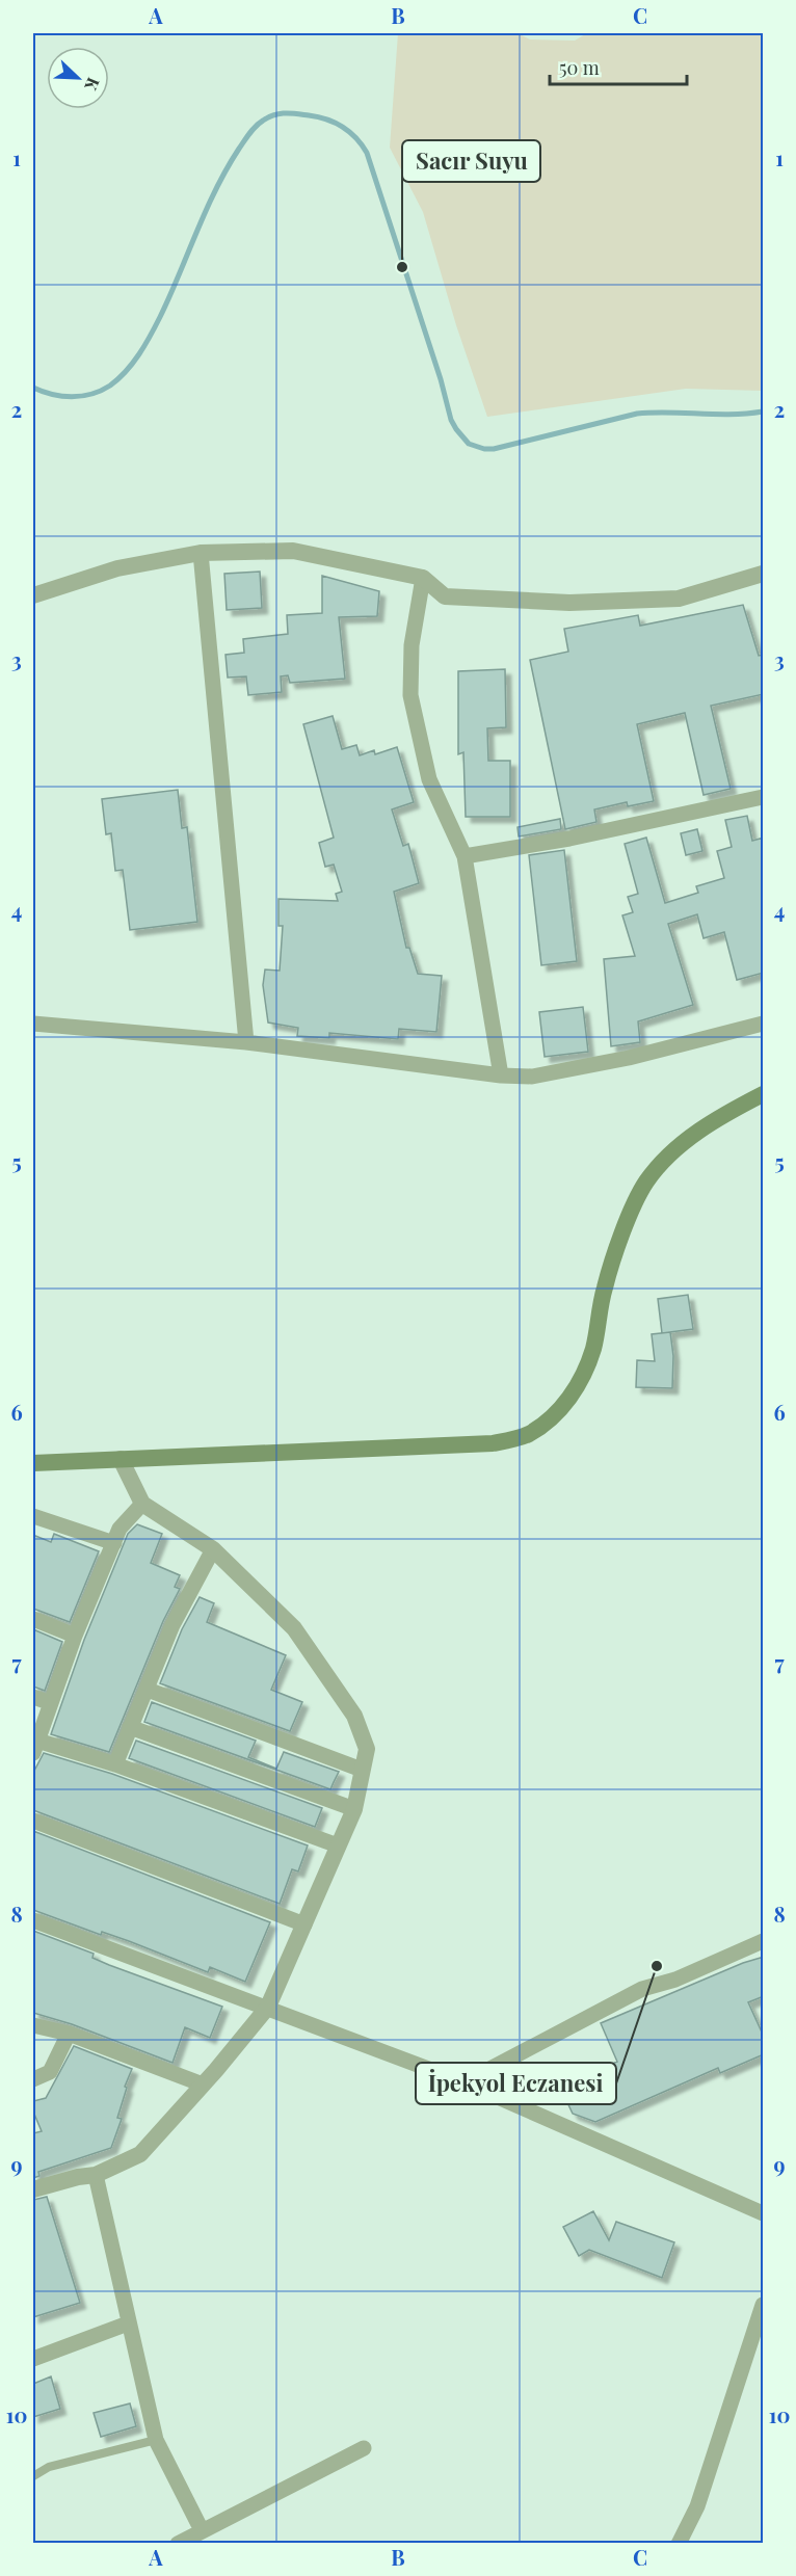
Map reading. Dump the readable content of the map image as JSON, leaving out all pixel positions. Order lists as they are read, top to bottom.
{
  "places": ["Sacır Suyu", "İpekyol Eczanesi"],
  "scale_bar": "50 m",
  "north": "bottom right",
  "grid": {
    "columns": ["A", "B", "C"],
    "rows": [
      "1",
      "2",
      "3",
      "4",
      "5",
      "6",
      "7",
      "8",
      "9",
      "10"
    ]
  }
}
